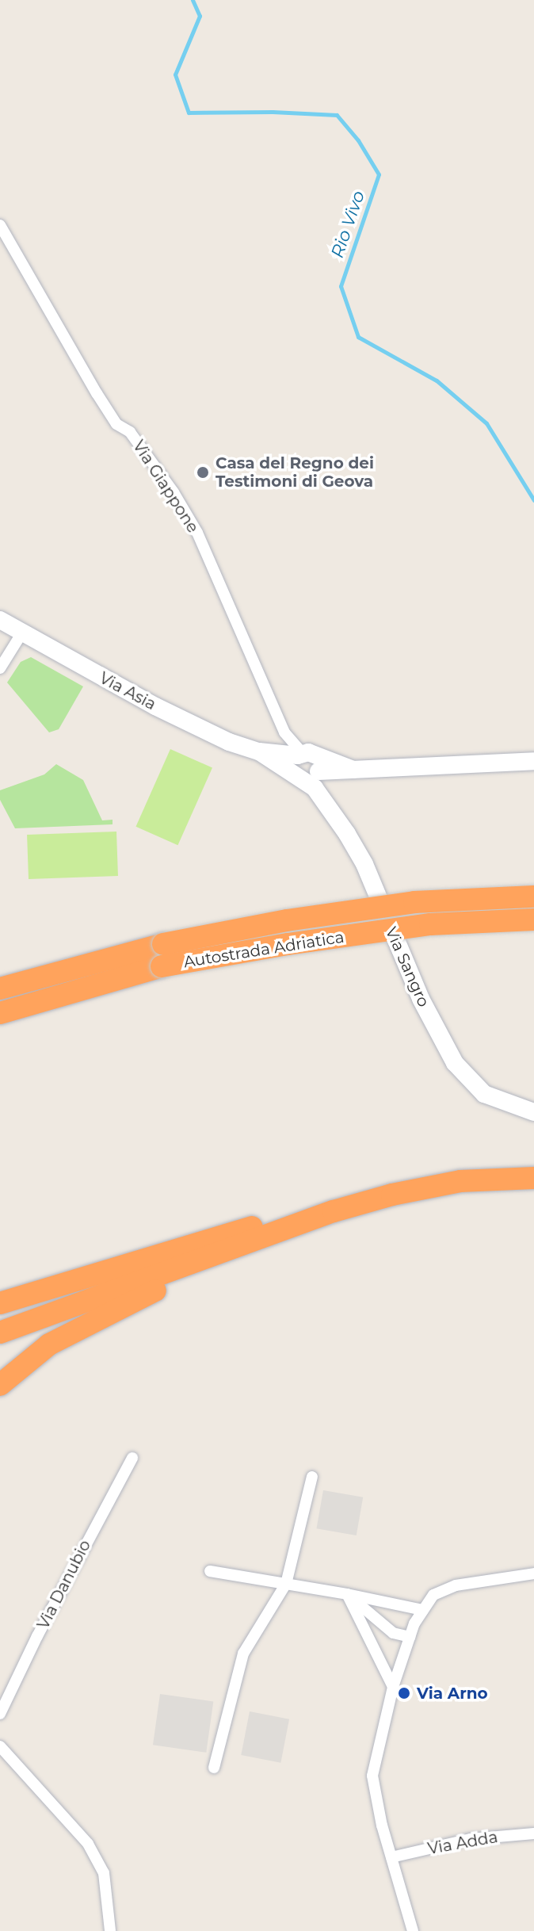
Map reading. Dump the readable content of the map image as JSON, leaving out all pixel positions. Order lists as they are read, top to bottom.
{
  "streets": {
    "highway": ["Autostrada Adriatica"],
    "street": [
      "Via Giappone",
      "Via Asia",
      "Via Sangro",
      "Via Danubio",
      "Via Adda"
    ]
  },
  "crossings": [
    ["Via Giappone", "Via Asia"],
    ["Via Asia", "Via Sangro"]
  ],
  "water": ["Rio Vivo"],
  "places": ["Casa del Regno dei Testimoni di Geova", "Via Arno"]
}
